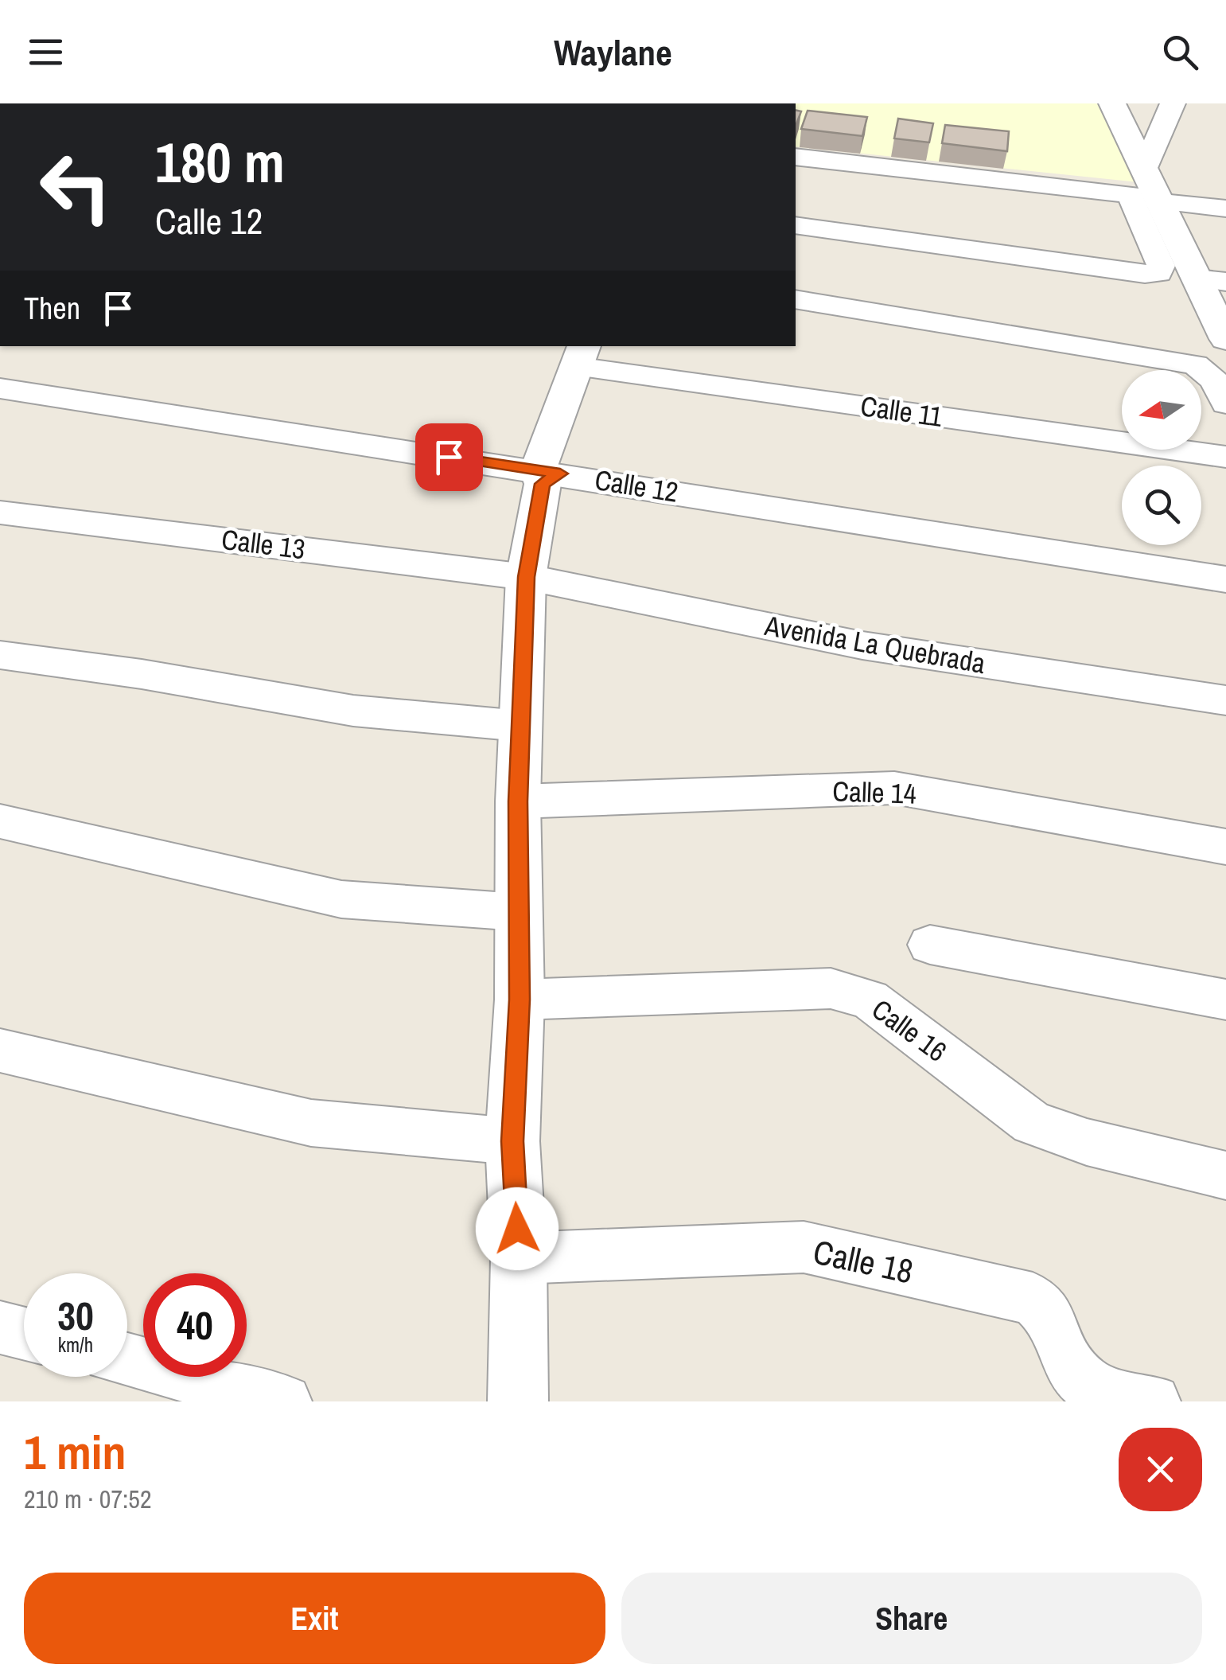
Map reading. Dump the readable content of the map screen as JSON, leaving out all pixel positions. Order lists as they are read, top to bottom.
{
  "streets": {
    "street": [
      "Calle 11",
      "Calle 12",
      "Calle 13",
      "Avenida La Quebrada",
      "Calle 14",
      "Calle 16",
      "Calle 18"
    ]
  },
  "crossings": [
    ["Calle 13", "Avenida La Quebrada"]
  ],
  "north": "left",
  "page": {
    "header": "Waylane",
    "turn": ["180 m", "Calle 12"],
    "then": "Then",
    "speed": "30 km/h",
    "limit": "40",
    "heading": ["1 min", "210 m · 07:52"],
    "buttons": ["Exit", "Share"]
  }
}
